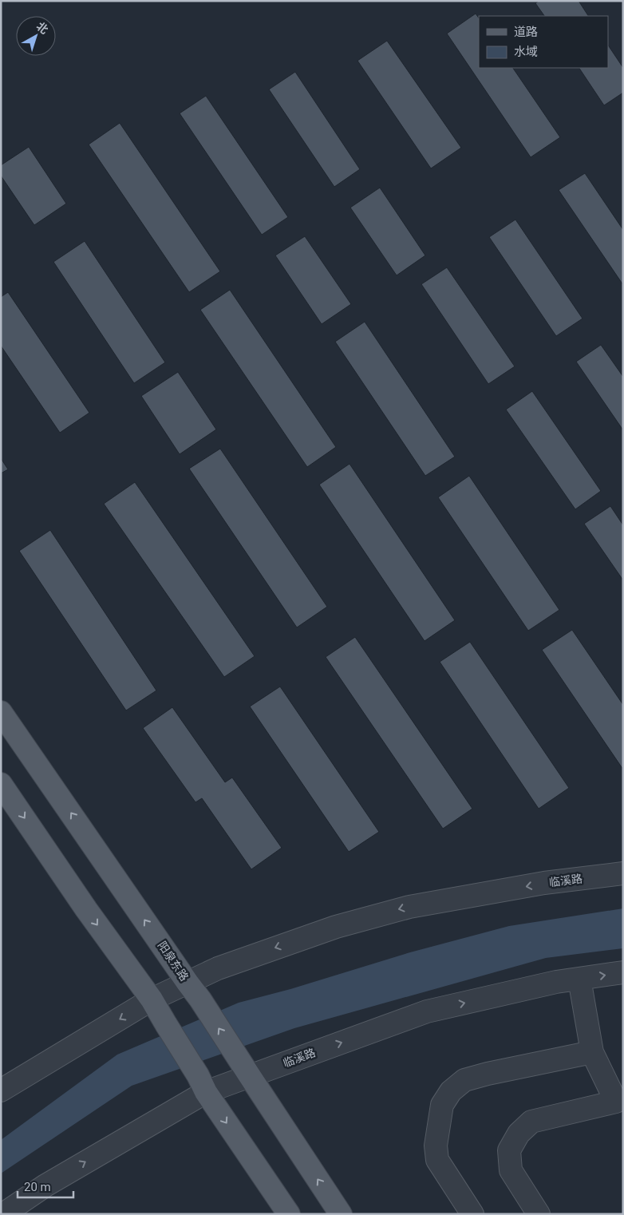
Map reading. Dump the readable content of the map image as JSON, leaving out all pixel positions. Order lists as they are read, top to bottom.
{
  "streets": {
    "main road": ["阳泉东路"],
    "street": ["临溪路"]
  },
  "crossings": [
    ["临溪路", "阳泉东路"]
  ],
  "legend": ["道路", "水域"],
  "scale_bar": "20 m",
  "north": "top right"
}
